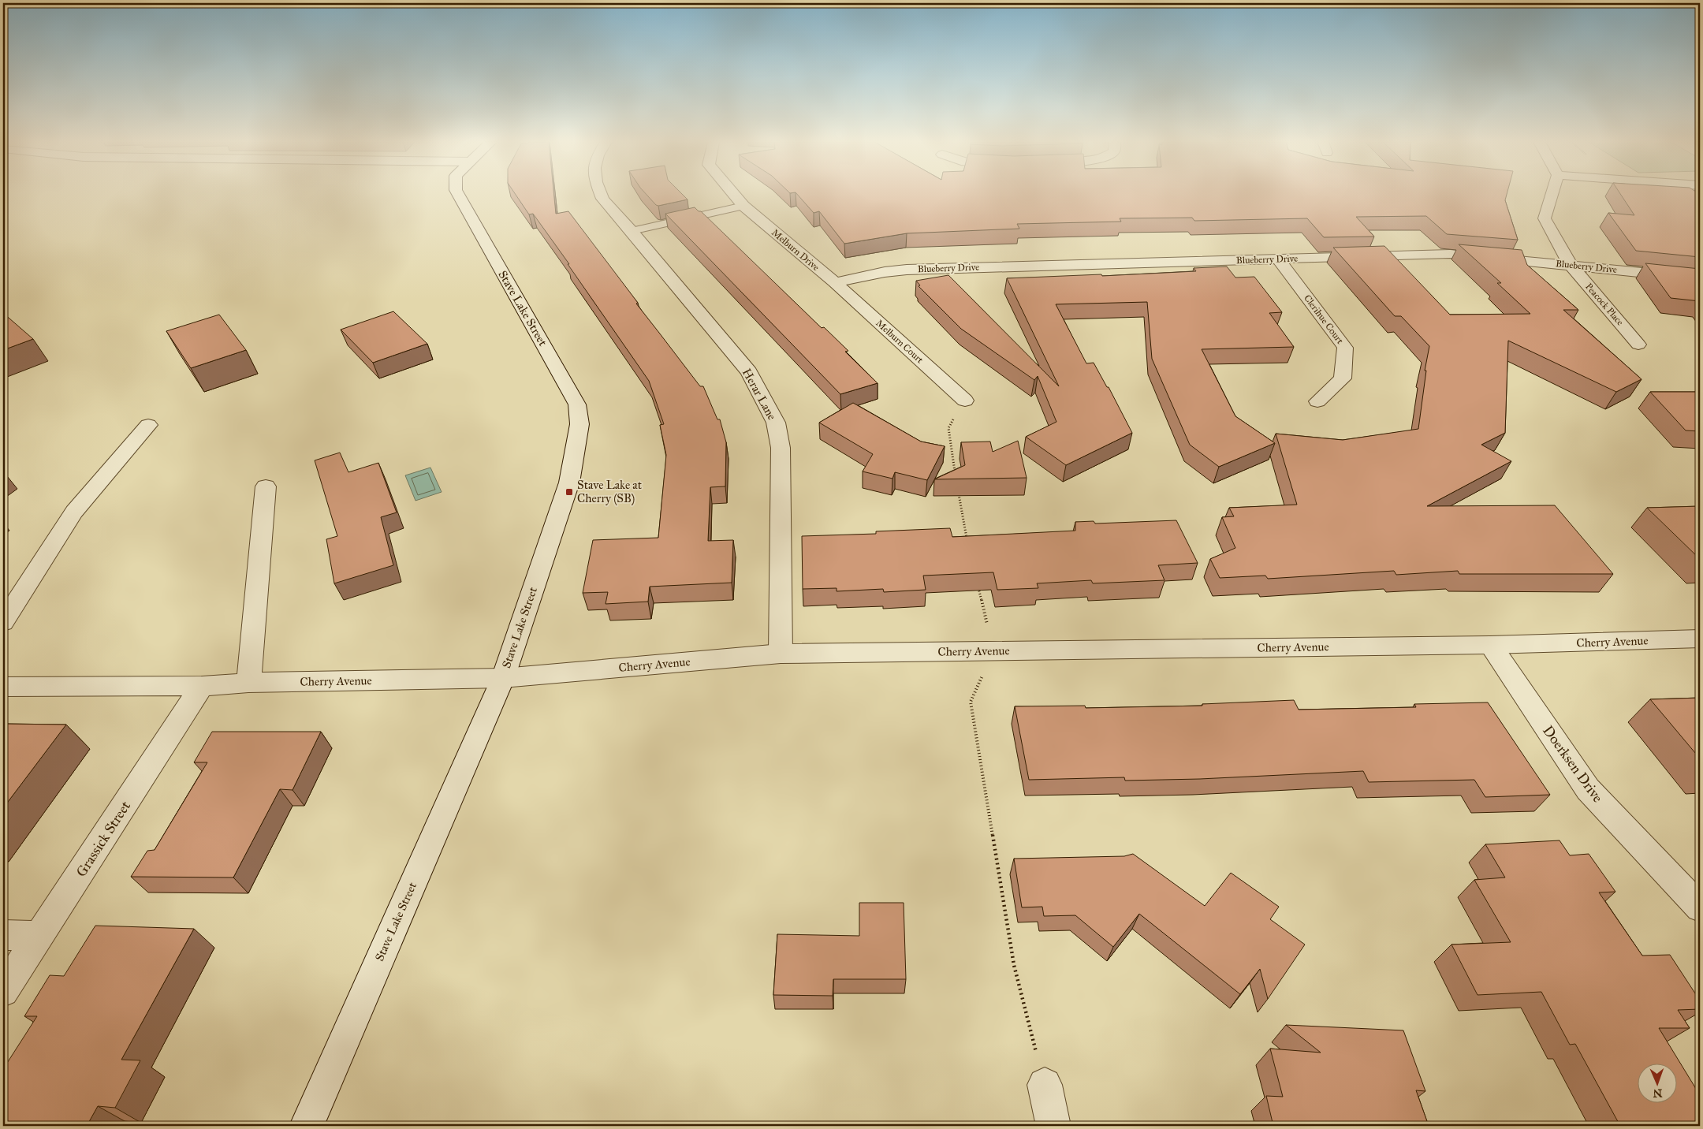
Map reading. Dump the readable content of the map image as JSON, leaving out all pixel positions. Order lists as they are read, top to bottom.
{
  "streets": {
    "street": [
      "Melburn Drive",
      "Blueberry Drive",
      "Peacock Place",
      "Stave Lake Street",
      "Clerihue Court",
      "Melburn Court",
      "Herar Lane",
      "Cherry Avenue",
      "Doerksen Drive",
      "Grassick Street"
    ]
  },
  "crossings": [
    ["Melburn Drive", "Blueberry Drive"],
    ["Melburn Drive", "Melburn Court"],
    ["Blueberry Drive", "Peacock Place"],
    ["Blueberry Drive", "Clerihue Court"],
    ["Blueberry Drive", "Melburn Court"],
    ["Stave Lake Street", "Cherry Avenue"],
    ["Herar Lane", "Cherry Avenue"],
    ["Cherry Avenue", "Doerksen Drive"],
    ["Cherry Avenue", "Grassick Street"]
  ],
  "places": {
    "transit": ["Stave Lake at Cherry (SB)"]
  },
  "north": "bottom"
}
